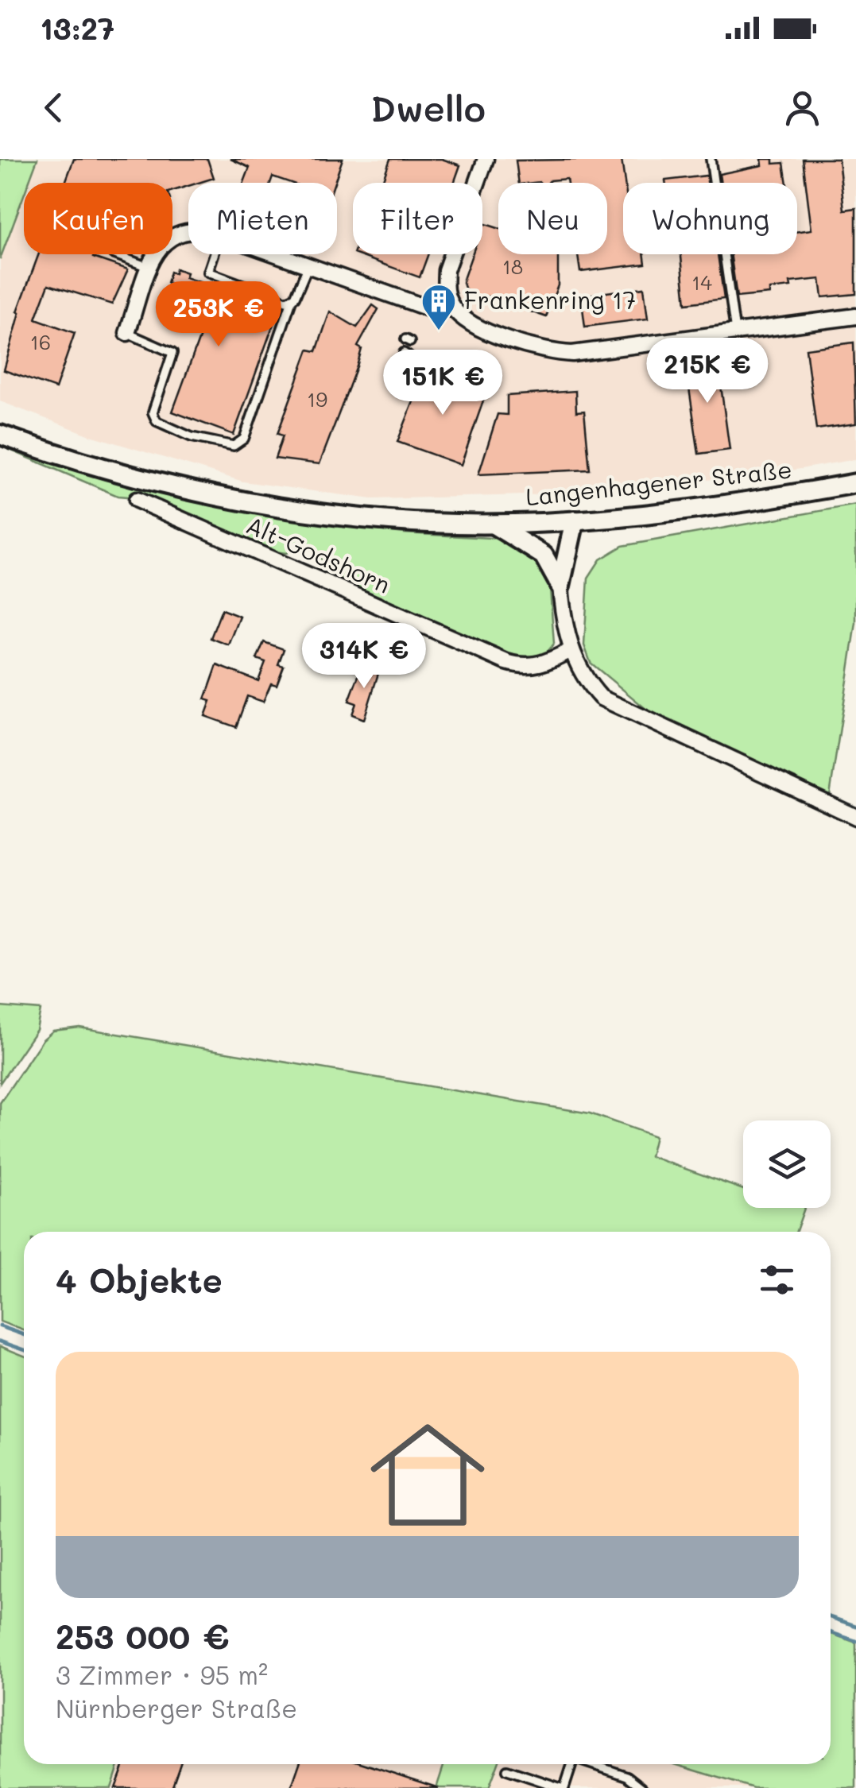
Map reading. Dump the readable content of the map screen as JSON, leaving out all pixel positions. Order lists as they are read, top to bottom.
{
  "streets": {
    "main road": ["Langenhagener Straße"],
    "street": ["Alt-Godshorn"]
  },
  "places": {
    "building": ["Frankenring 17"]
  },
  "house_numbers": [
    "18",
    "14",
    "16",
    "19"
  ],
  "page": {
    "status": "13:27",
    "header": "Dwello",
    "chip": [
      "Kaufen",
      "Mieten",
      "Filter",
      "Neu",
      "Wohnung"
    ],
    "price": [
      "253K €",
      "215K €",
      "151K €",
      "314K €"
    ],
    "heading": "4 Objekte",
    "list": [
      {
        "name": "253 000 €",
        "note": "3 Zimmer · 95 m² · Nürnberger Straße"
      }
    ]
  }
}
